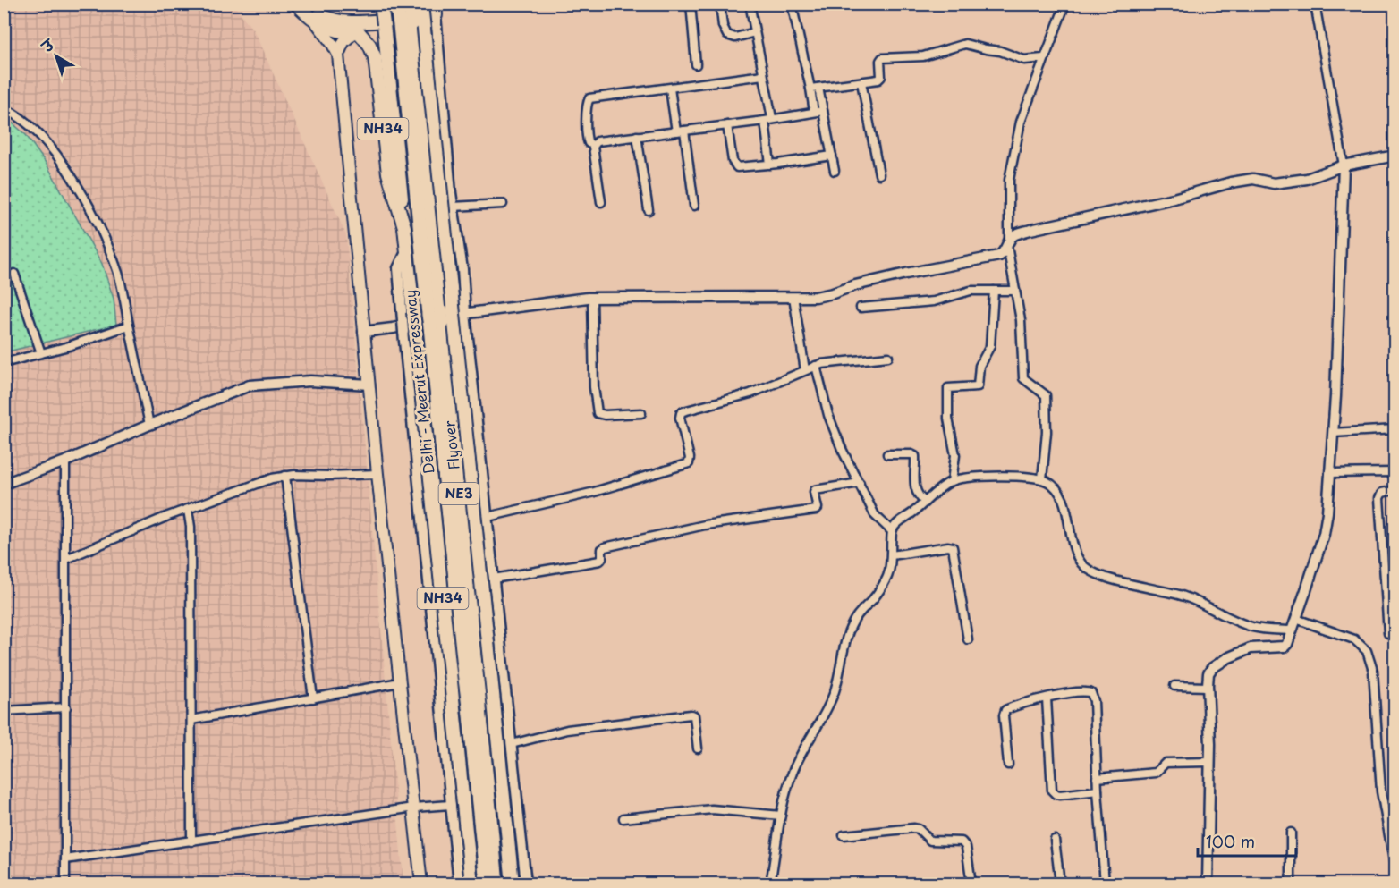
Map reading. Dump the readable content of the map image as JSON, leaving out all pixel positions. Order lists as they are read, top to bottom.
{
  "streets": {
    "highway": [
      "NH34",
      "Delhi - Meerut Expressway",
      "Flyover",
      "NE3"
    ]
  },
  "crossings": [
    ["NH34", "Flyover"],
    ["Delhi - Meerut Expressway", "Flyover"]
  ],
  "scale_bar": "100 m",
  "north": "top left"
}
